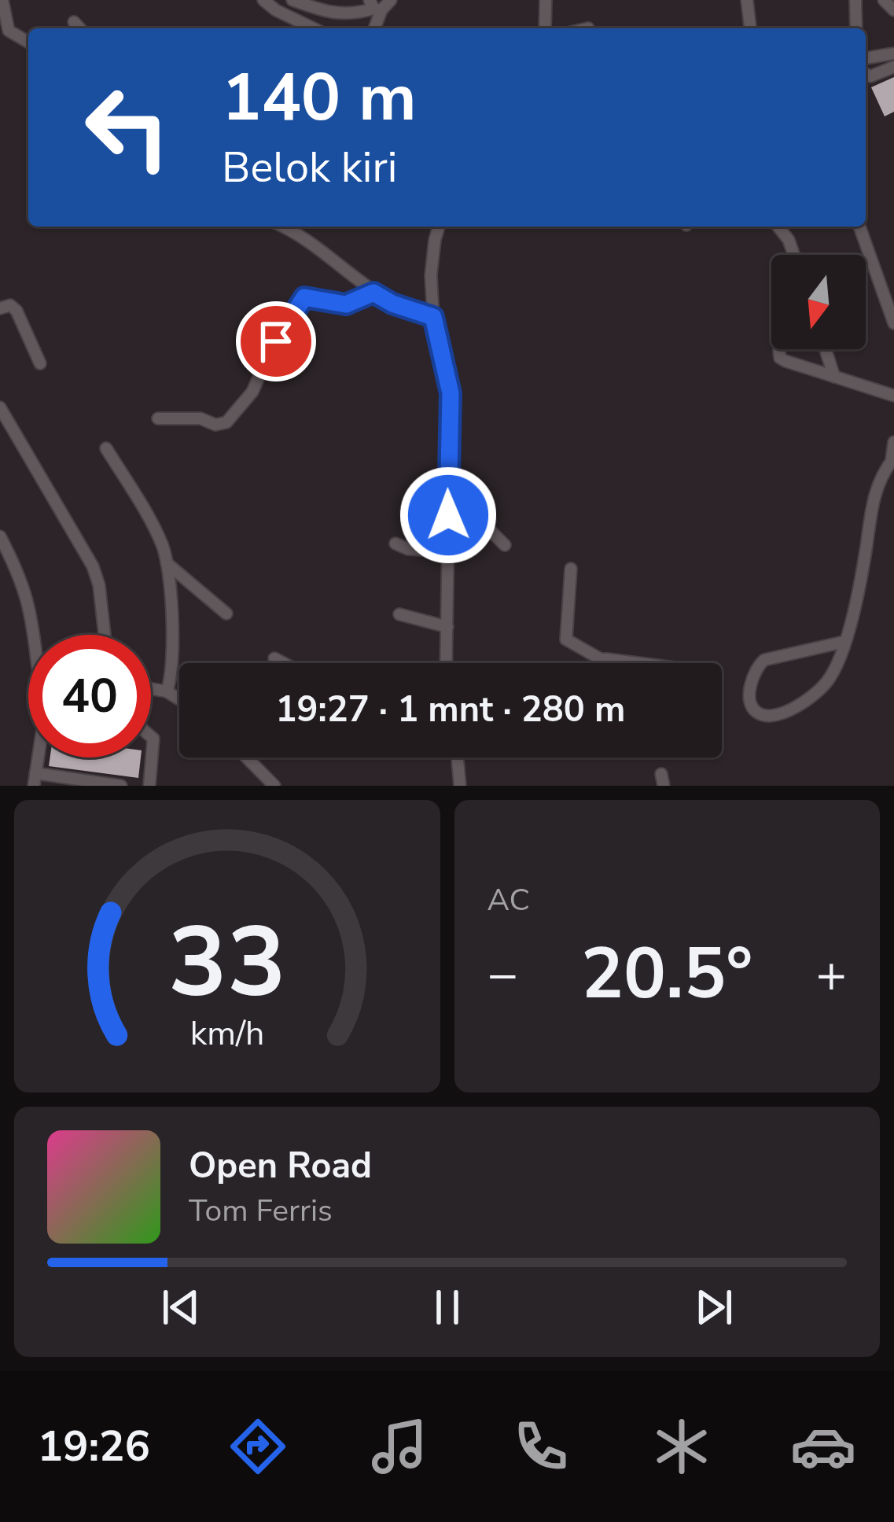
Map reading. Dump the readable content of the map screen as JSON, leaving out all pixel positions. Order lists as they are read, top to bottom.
{
  "north": "bottom",
  "page": {
    "turn": ["140 m", "Belok kiri"],
    "limit": "40",
    "trip": "19:27 · 1 mnt · 280 m",
    "tile": "AC",
    "heat": ["−", "20.5°", "+"],
    "song": ["Open Road", "Tom Ferris"],
    "tabs": "19:26",
    "gauge": ["33", "km/h"]
  }
}
